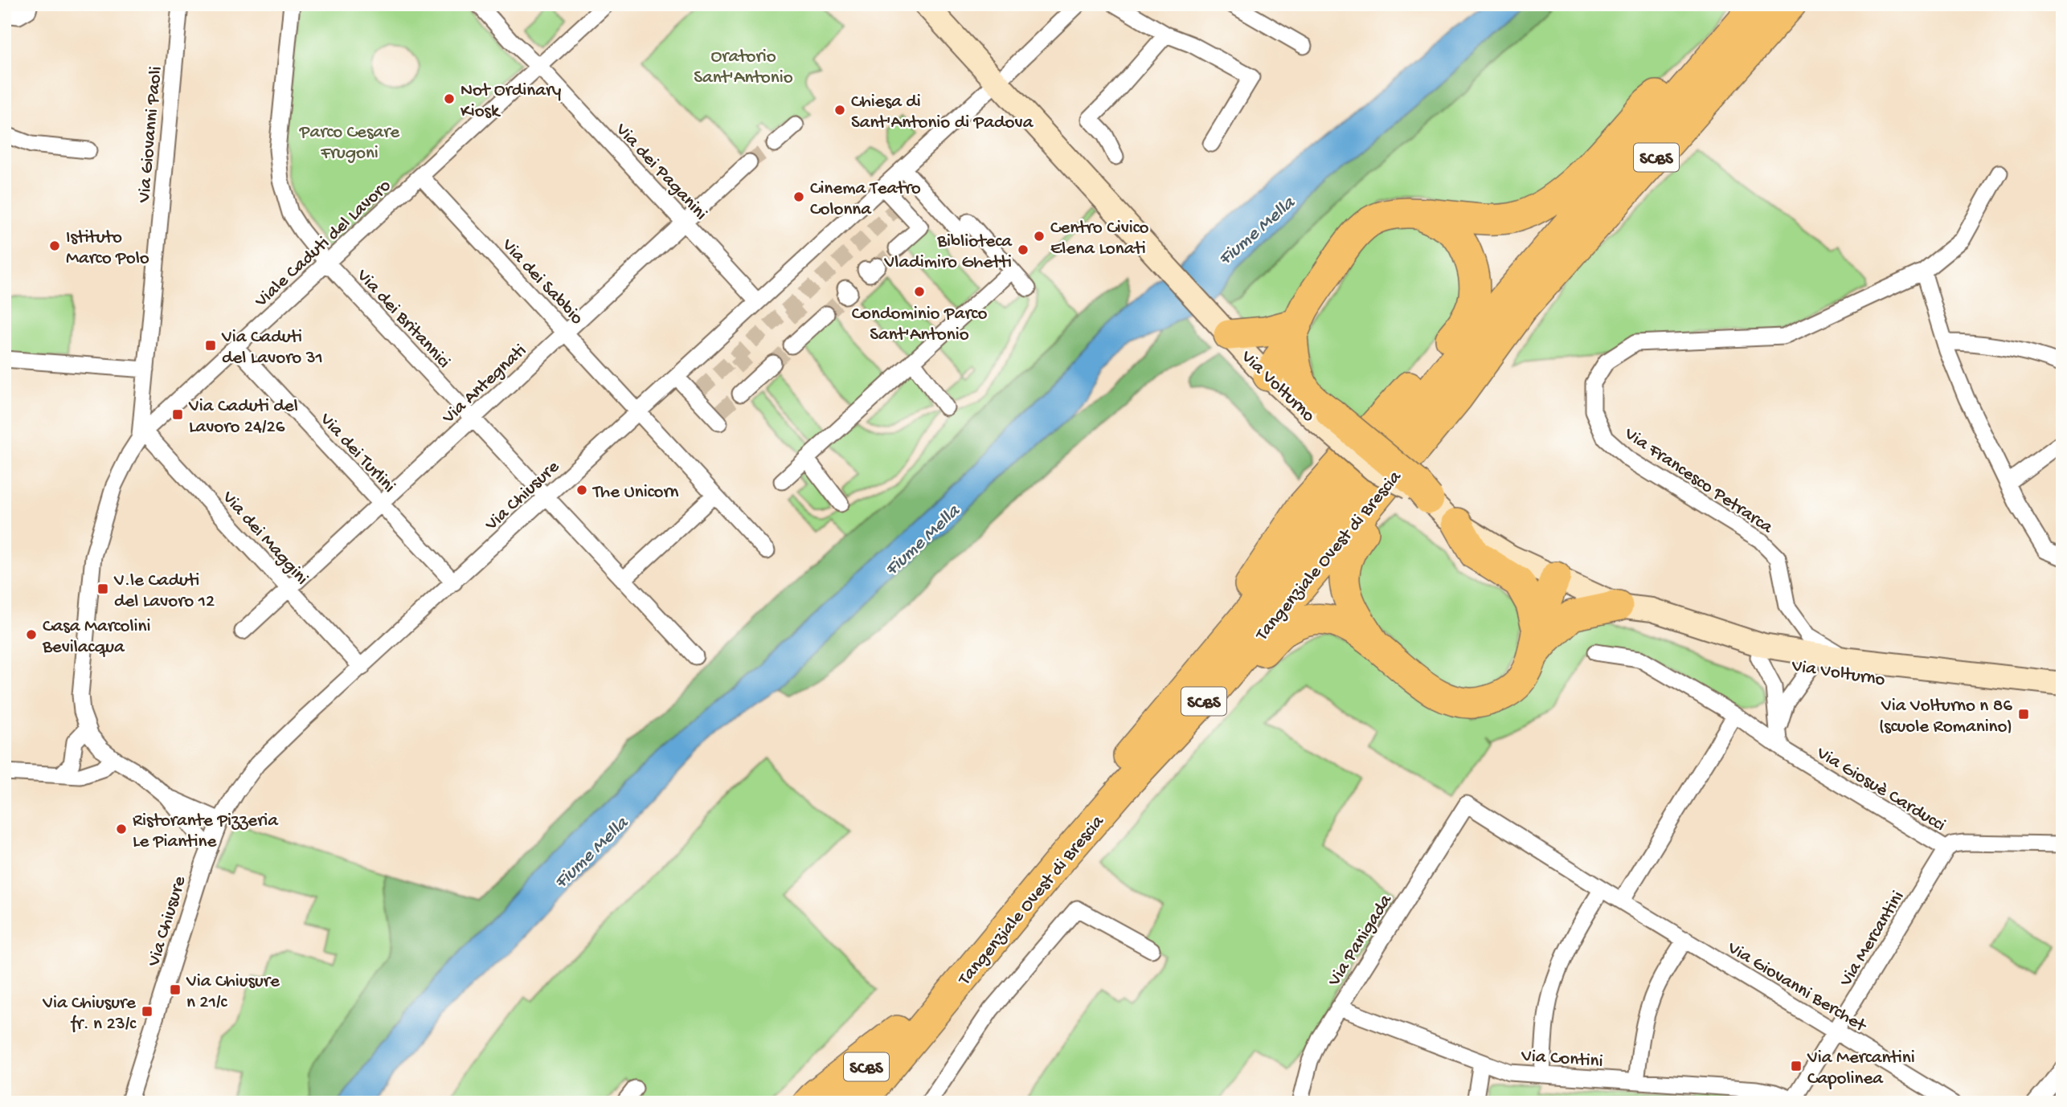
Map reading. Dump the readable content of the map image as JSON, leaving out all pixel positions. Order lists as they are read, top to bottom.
{
  "streets": {
    "highway": ["SCBS", "Tangenziale Ovest di Brescia"],
    "street": [
      "Via Giovanni Paoli",
      "Via dei Paganini",
      "Viale Caduti del Lavoro",
      "Via dei Sabbio",
      "Via dei Britannici",
      "Via Antegnati",
      "Via Volturno",
      "Via dei Turlini",
      "Via Francesco Petrarca",
      "Via Chiusure",
      "Via dei Maggini",
      "Via Giosuè Carducci",
      "Via Mercantini",
      "Via Panigada",
      "Via Giovanni Berchet",
      "Via Contini"
    ]
  },
  "crossings": [
    ["Via Giovanni Paoli", "Viale Caduti del Lavoro"],
    ["Via Giovanni Paoli", "Via dei Maggini"],
    ["Via dei Paganini", "Viale Caduti del Lavoro"],
    ["Via dei Paganini", "Via Antegnati"],
    ["Via dei Paganini", "Via Chiusure"],
    ["Viale Caduti del Lavoro", "Via dei Sabbio"],
    ["Viale Caduti del Lavoro", "Via dei Britannici"],
    ["Viale Caduti del Lavoro", "Via dei Turlini"],
    ["Viale Caduti del Lavoro", "Via Chiusure"],
    ["Viale Caduti del Lavoro", "Via dei Maggini"],
    ["Via dei Sabbio", "Via Antegnati"],
    ["Via dei Sabbio", "Via Chiusure"],
    ["Via dei Britannici", "Via Antegnati"],
    ["Via dei Britannici", "Via Chiusure"],
    ["Via Antegnati", "Via dei Turlini"],
    ["Via Antegnati", "Via dei Maggini"],
    ["Via Volturno", "Via Francesco Petrarca"],
    ["Via Volturno", "Via Chiusure"],
    ["Via dei Turlini", "Via Chiusure"],
    ["Via Chiusure", "Via dei Maggini"],
    ["Via Giosuè Carducci", "Via Mercantini"],
    ["Via Mercantini", "Via Giovanni Berchet"],
    ["Via Mercantini", "Via Contini"],
    ["Via Panigada", "Via Giovanni Berchet"],
    ["Via Panigada", "Via Contini"]
  ],
  "water": ["Fiume Mella"],
  "parks": ["Oratorio Sant'Antonio", "Parco Cesare Frugoni"],
  "places": {
    "other": [
      "Not Ordinary Kiosk",
      "Chiesa di Sant'Antonio di Padova",
      "Cinema Teatro Colonna",
      "Centro Civico Elena Lonati",
      "Istituto Marco Polo",
      "Biblioteca Vladimiro Ghetti",
      "Condominio Parco Sant'Antonio",
      "The Unicorn",
      "Casa Marcolini Bevilacqua",
      "Ristorante Pizzeria Le Piantine"
    ],
    "transit": [
      "Via Caduti del Lavoro 31",
      "Via Caduti del Lavoro 24/26",
      "V.le Caduti del Lavoro 12",
      "Via Volturno n 86 (scuole Romanino)",
      "Via Chiusure n 21/c",
      "Via Chiusure fr. n 23/c",
      "Via Mercantini Capolinea"
    ]
  }
}
